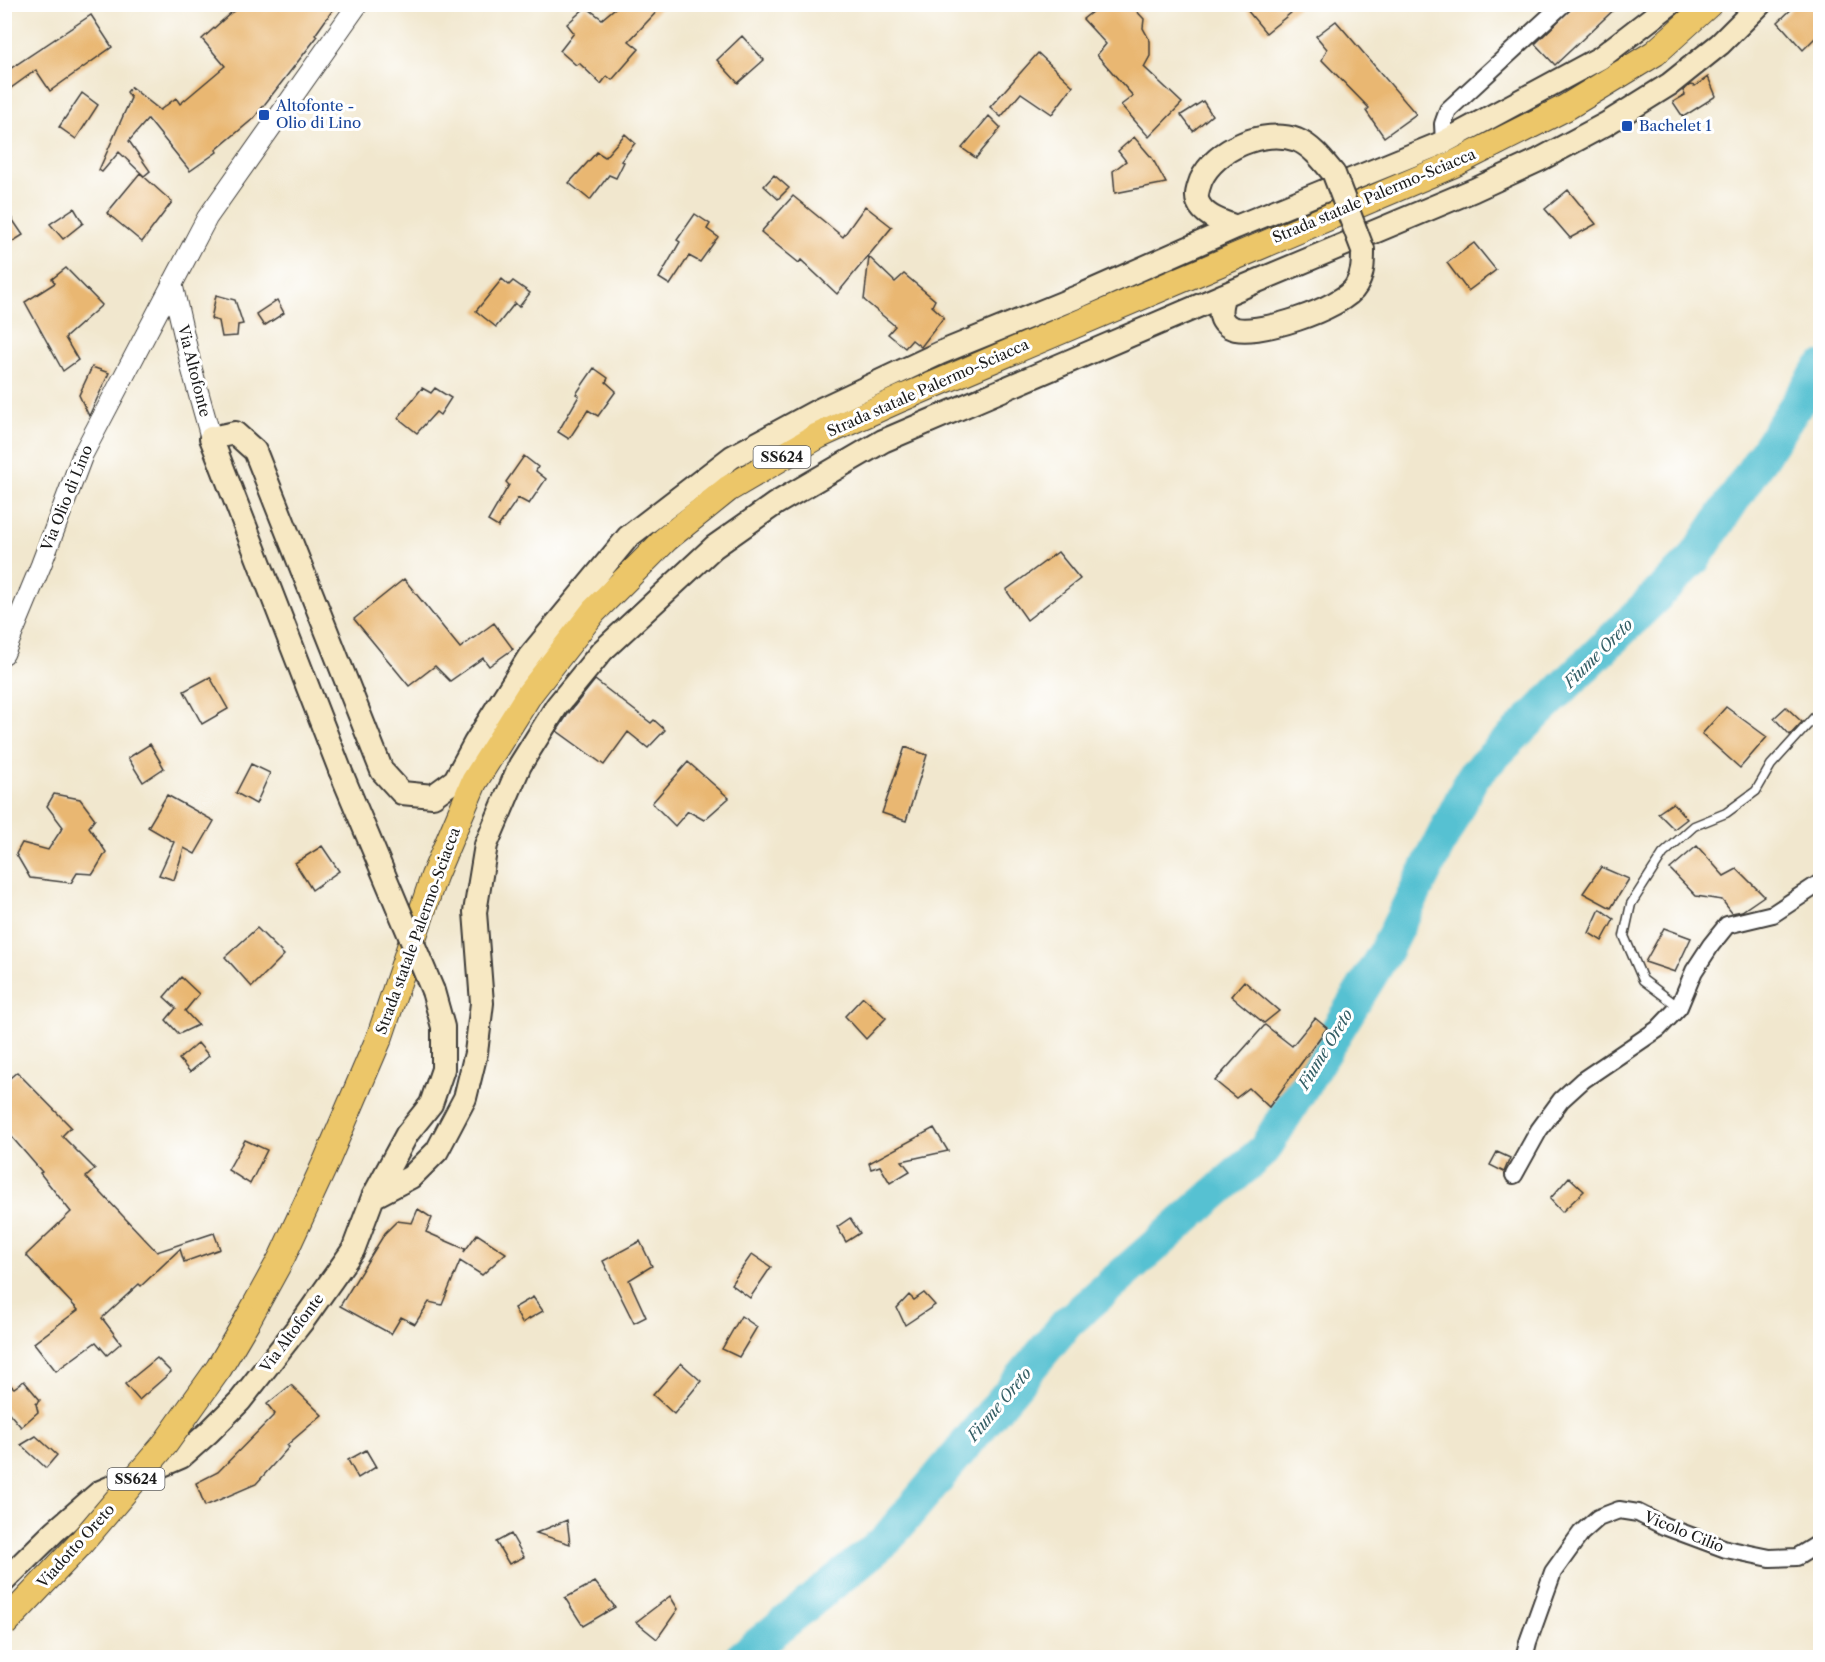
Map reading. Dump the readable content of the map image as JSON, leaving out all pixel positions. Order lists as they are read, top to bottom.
{
  "streets": {
    "main road": [
      "Strada statale Palermo-Sciacca",
      "Via Altofonte",
      "SS624",
      "Viadotto Oreto"
    ],
    "street": ["Via Olio di Lino", "Vicolo Cilio"]
  },
  "crossings": [
    ["Strada statale Palermo-Sciacca", "Viadotto Oreto"],
    ["Via Altofonte", "Via Olio di Lino"]
  ],
  "water": ["Fiume Oreto"],
  "places": {
    "transit": ["Altofonte - Olio di Lino", "Bachelet 1"]
  }
}
